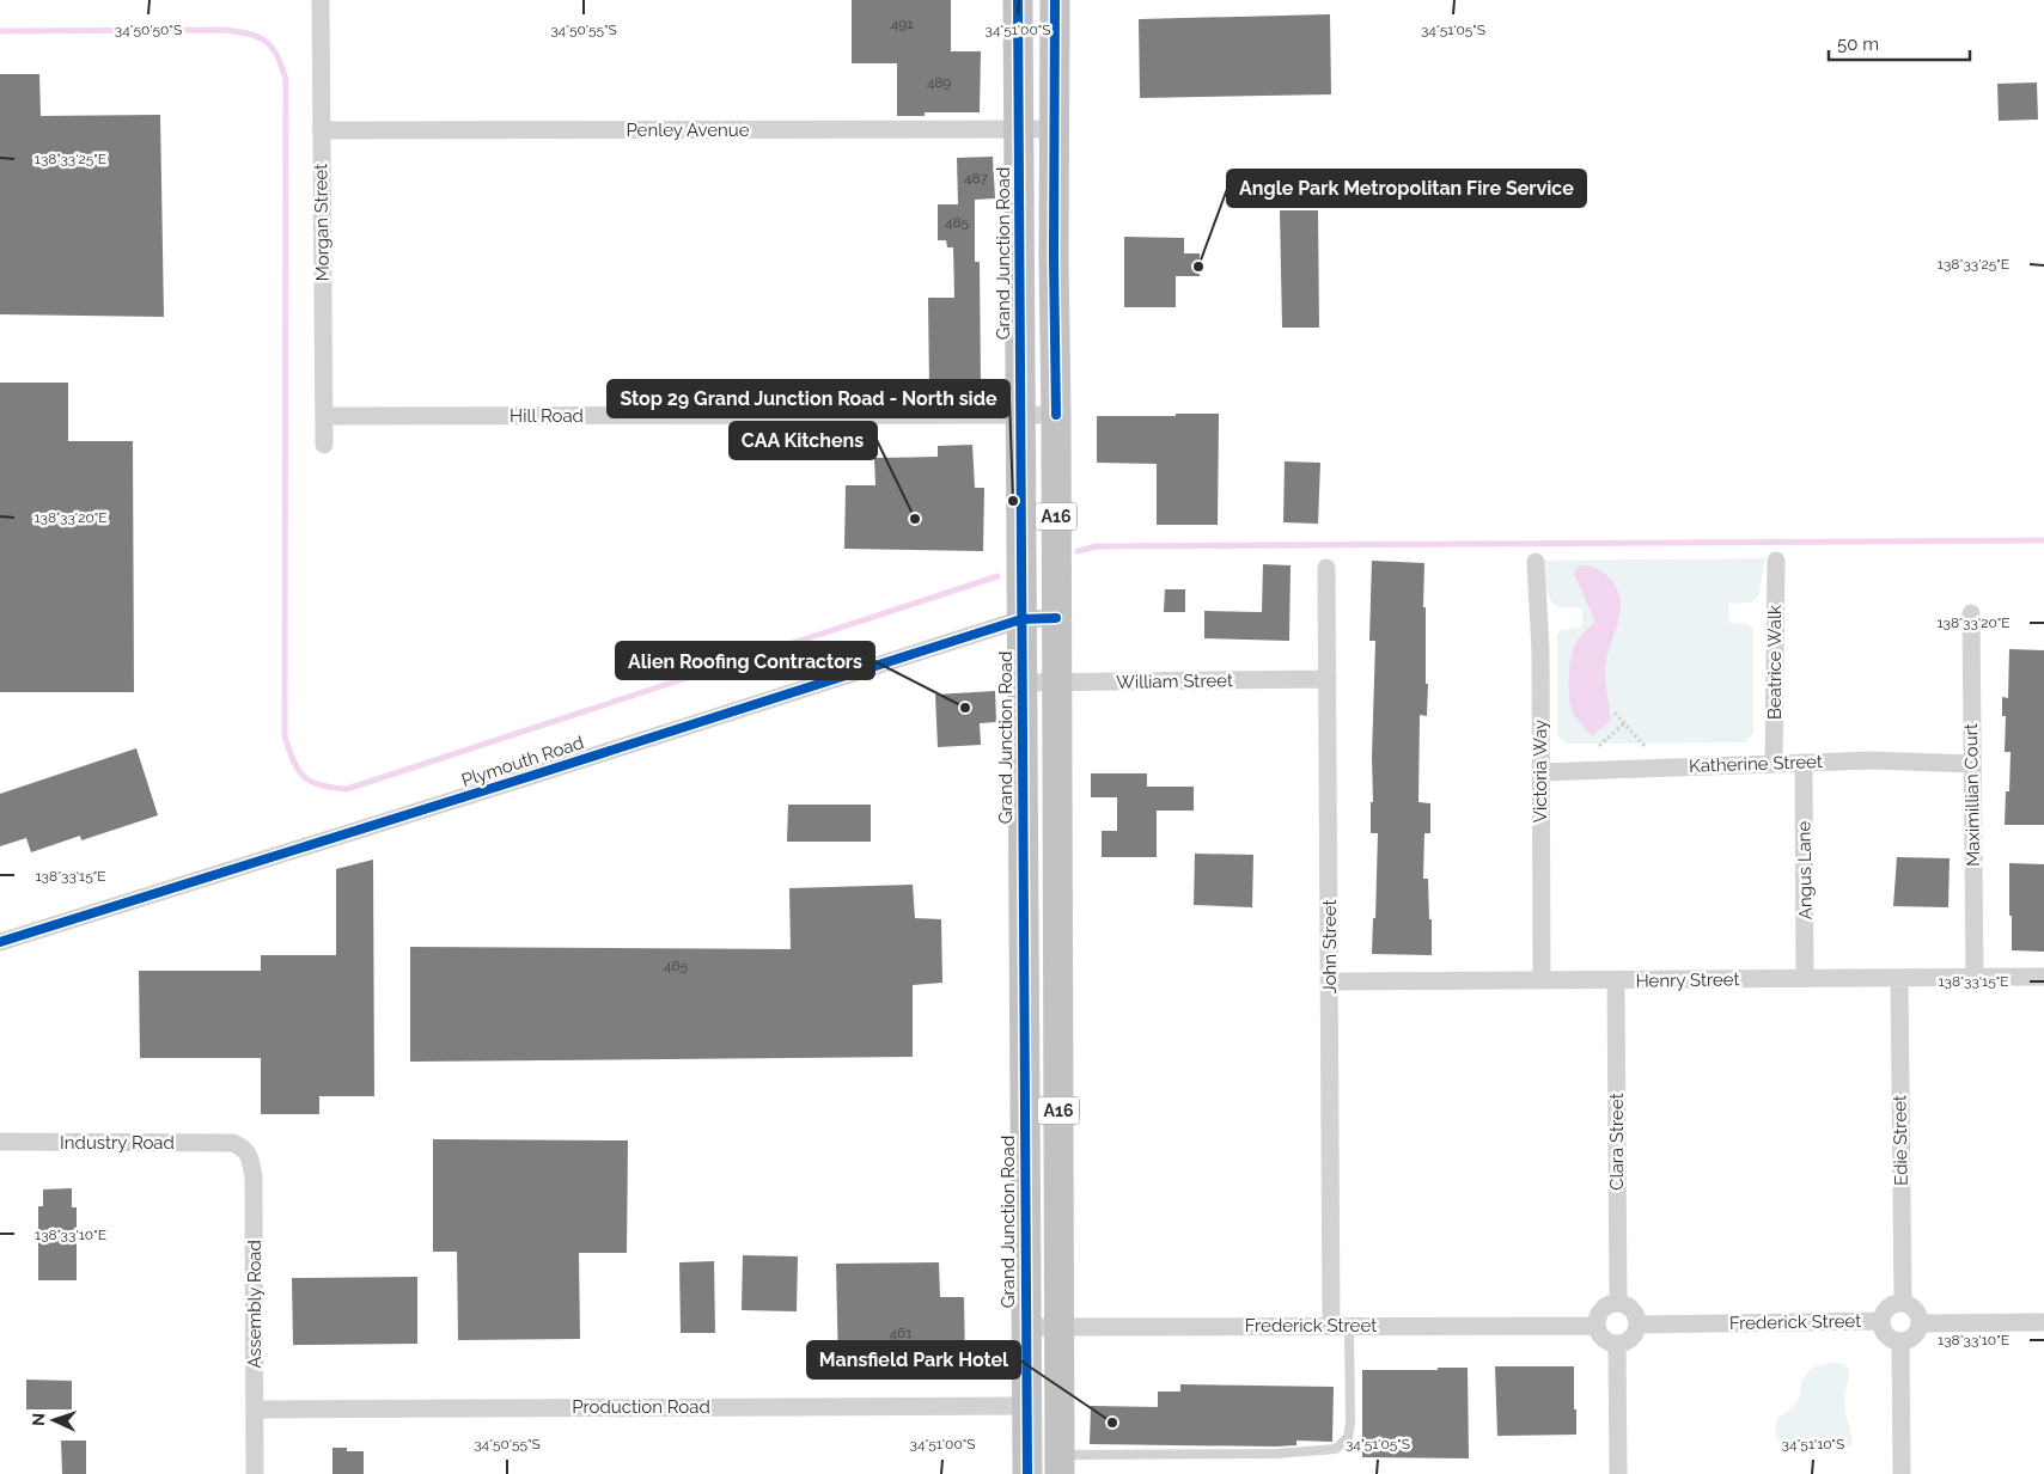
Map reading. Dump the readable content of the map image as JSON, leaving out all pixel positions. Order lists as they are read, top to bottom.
{
  "streets": {
    "highway": ["Grand Junction Road", "A16"],
    "street": [
      "Penley Avenue",
      "Morgan Street",
      "Hill Road",
      "Beatrice Walk",
      "William Street",
      "Plymouth Road",
      "Katherine Street",
      "Victoria Way",
      "Maximillian Court",
      "Angus Lane",
      "John Street",
      "Henry Street",
      "Edie Street",
      "Clara Street",
      "Industry Road",
      "Assembly Road",
      "Frederick Street",
      "Production Road"
    ]
  },
  "crossings": [
    ["Penley Avenue", "Morgan Street"],
    ["Penley Avenue", "Grand Junction Road"],
    ["Morgan Street", "Hill Road"],
    ["Grand Junction Road", "Hill Road"],
    ["Grand Junction Road", "William Street"],
    ["Grand Junction Road", "Plymouth Road"],
    ["Grand Junction Road", "Frederick Street"],
    ["Grand Junction Road", "Production Road"],
    ["Beatrice Walk", "Katherine Street"],
    ["William Street", "John Street"],
    ["Katherine Street", "Victoria Way"],
    ["Katherine Street", "Maximillian Court"],
    ["Katherine Street", "Angus Lane"],
    ["Victoria Way", "Henry Street"],
    ["Maximillian Court", "Henry Street"],
    ["Angus Lane", "Henry Street"],
    ["John Street", "Henry Street"],
    ["John Street", "Frederick Street"],
    ["Henry Street", "Edie Street"],
    ["Henry Street", "Clara Street"],
    ["Edie Street", "Frederick Street"],
    ["Clara Street", "Frederick Street"],
    ["Industry Road", "Assembly Road"],
    ["Assembly Road", "Production Road"]
  ],
  "places": [
    "Angle Park Metropolitan Fire Service",
    "Stop 29 Grand Junction Road - North side",
    "CAA Kitchens",
    "Alien Roofing Contractors",
    "Mansfield Park Hotel"
  ],
  "house_numbers": [
    "491",
    "489",
    "487",
    "485",
    "465",
    "461"
  ],
  "scale_bar": "50 m",
  "north": "left",
  "coordinates": [
    "34°50'50\"S",
    "34°50'55\"S",
    "34°51'00\"S",
    "34°51'05\"S",
    "138°33'25\"E",
    "138°33'20\"E",
    "138°33'15\"E",
    "138°33'10\"E",
    "34°51'10\"S"
  ]
}
